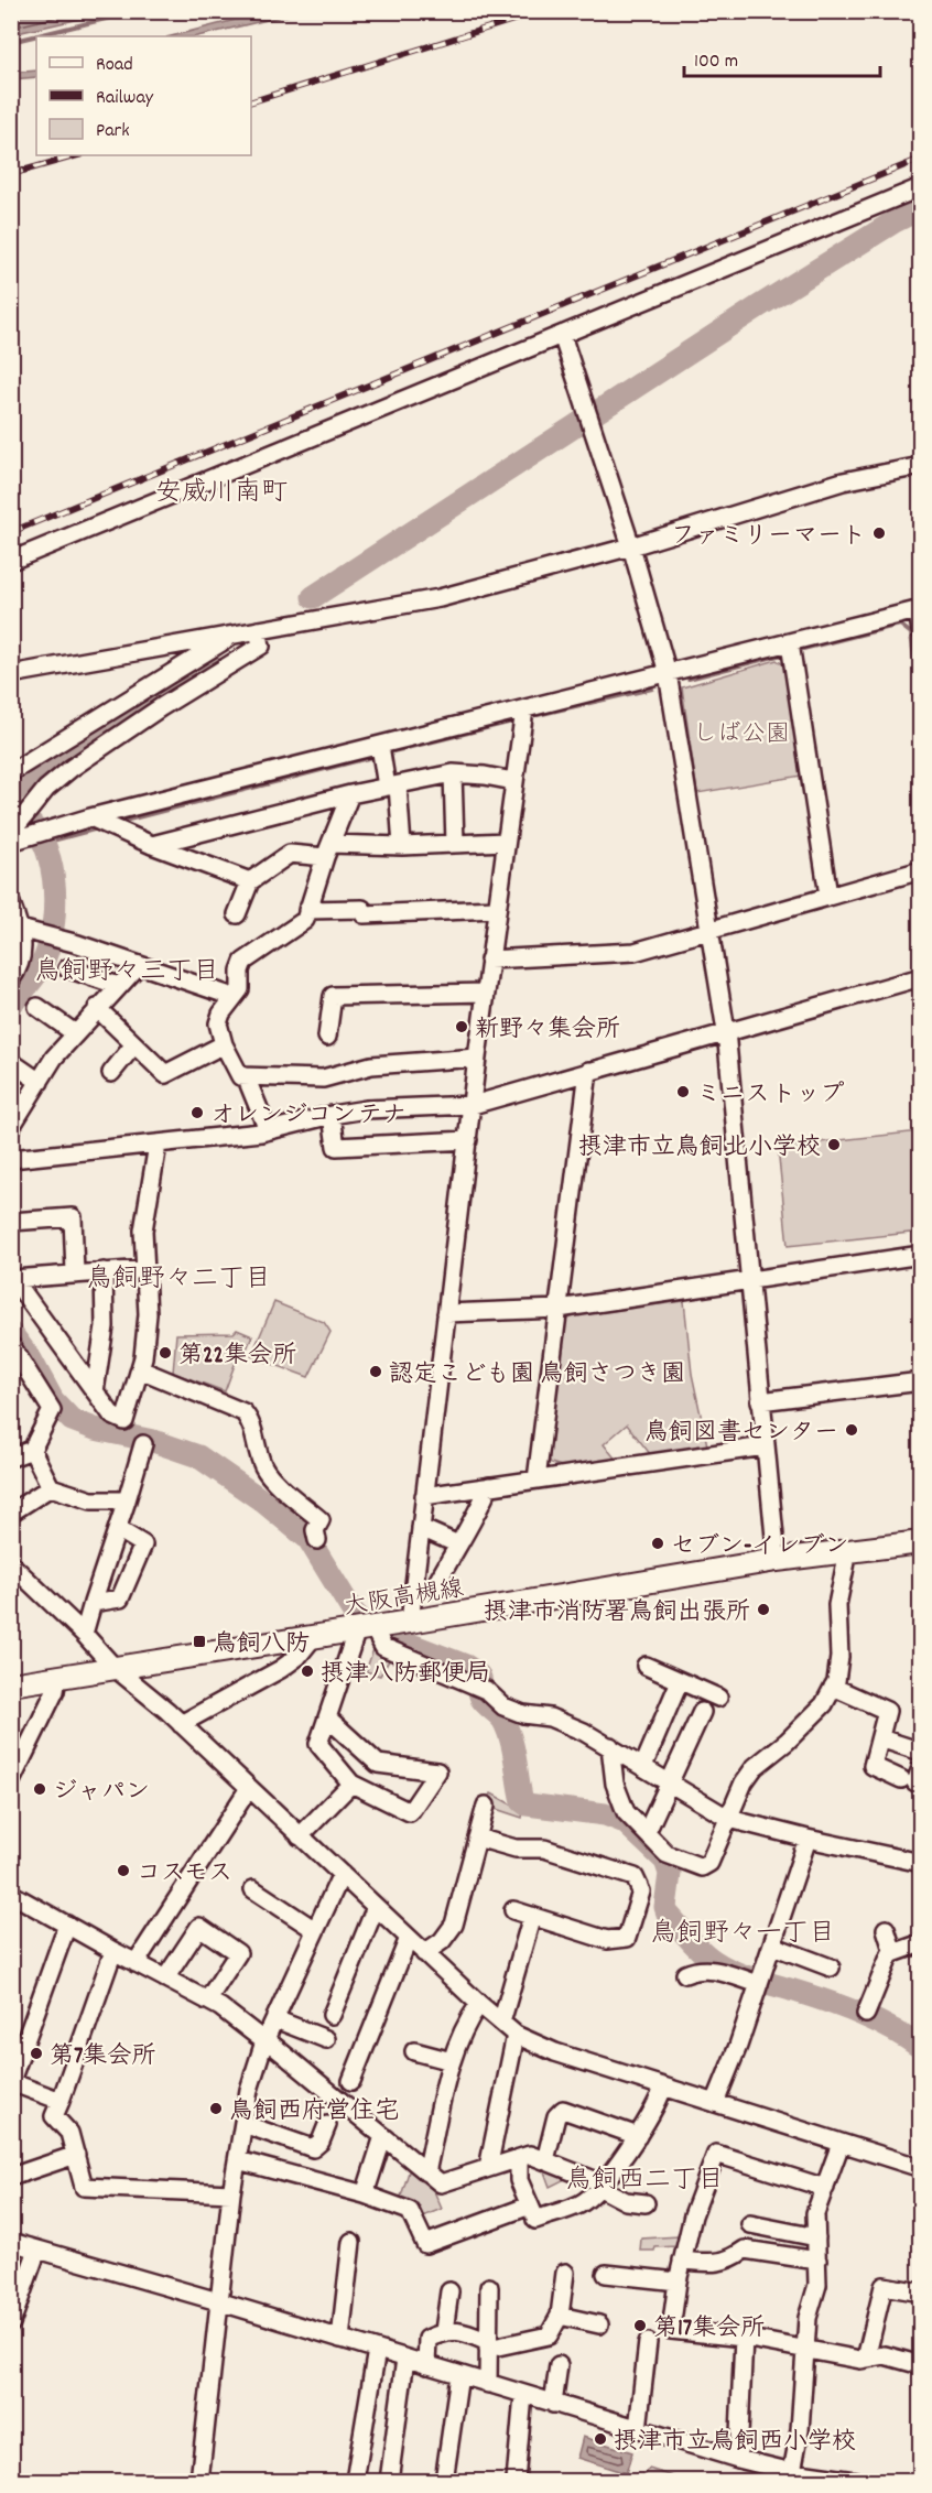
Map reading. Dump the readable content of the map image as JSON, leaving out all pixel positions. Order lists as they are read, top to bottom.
{
  "streets": {
    "main road": ["大阪高槻線"]
  },
  "districts": [
    "安威川南町",
    "鳥飼野々三丁目",
    "鳥飼野々二丁目",
    "鳥飼野々一丁目",
    "鳥飼西二丁目"
  ],
  "parks": ["しば公園"],
  "places": {
    "other": [
      "ファミリーマート",
      "新野々集会所",
      "ミニストップ",
      "オレンジコンテナ",
      "摂津市立鳥飼北小学校",
      "第22集会所",
      "認定こども園 鳥飼さつき園",
      "鳥飼図書センター",
      "セブン-イレブン",
      "摂津市消防署鳥飼出張所",
      "摂津八防郵便局",
      "ジャパン",
      "コスモス",
      "第7集会所",
      "鳥飼西府営住宅",
      "第17集会所",
      "摂津市立鳥飼西小学校"
    ],
    "transit": ["鳥飼八防"]
  },
  "legend": ["Road", "Railway", "Park"],
  "scale_bar": "100 m"
}
